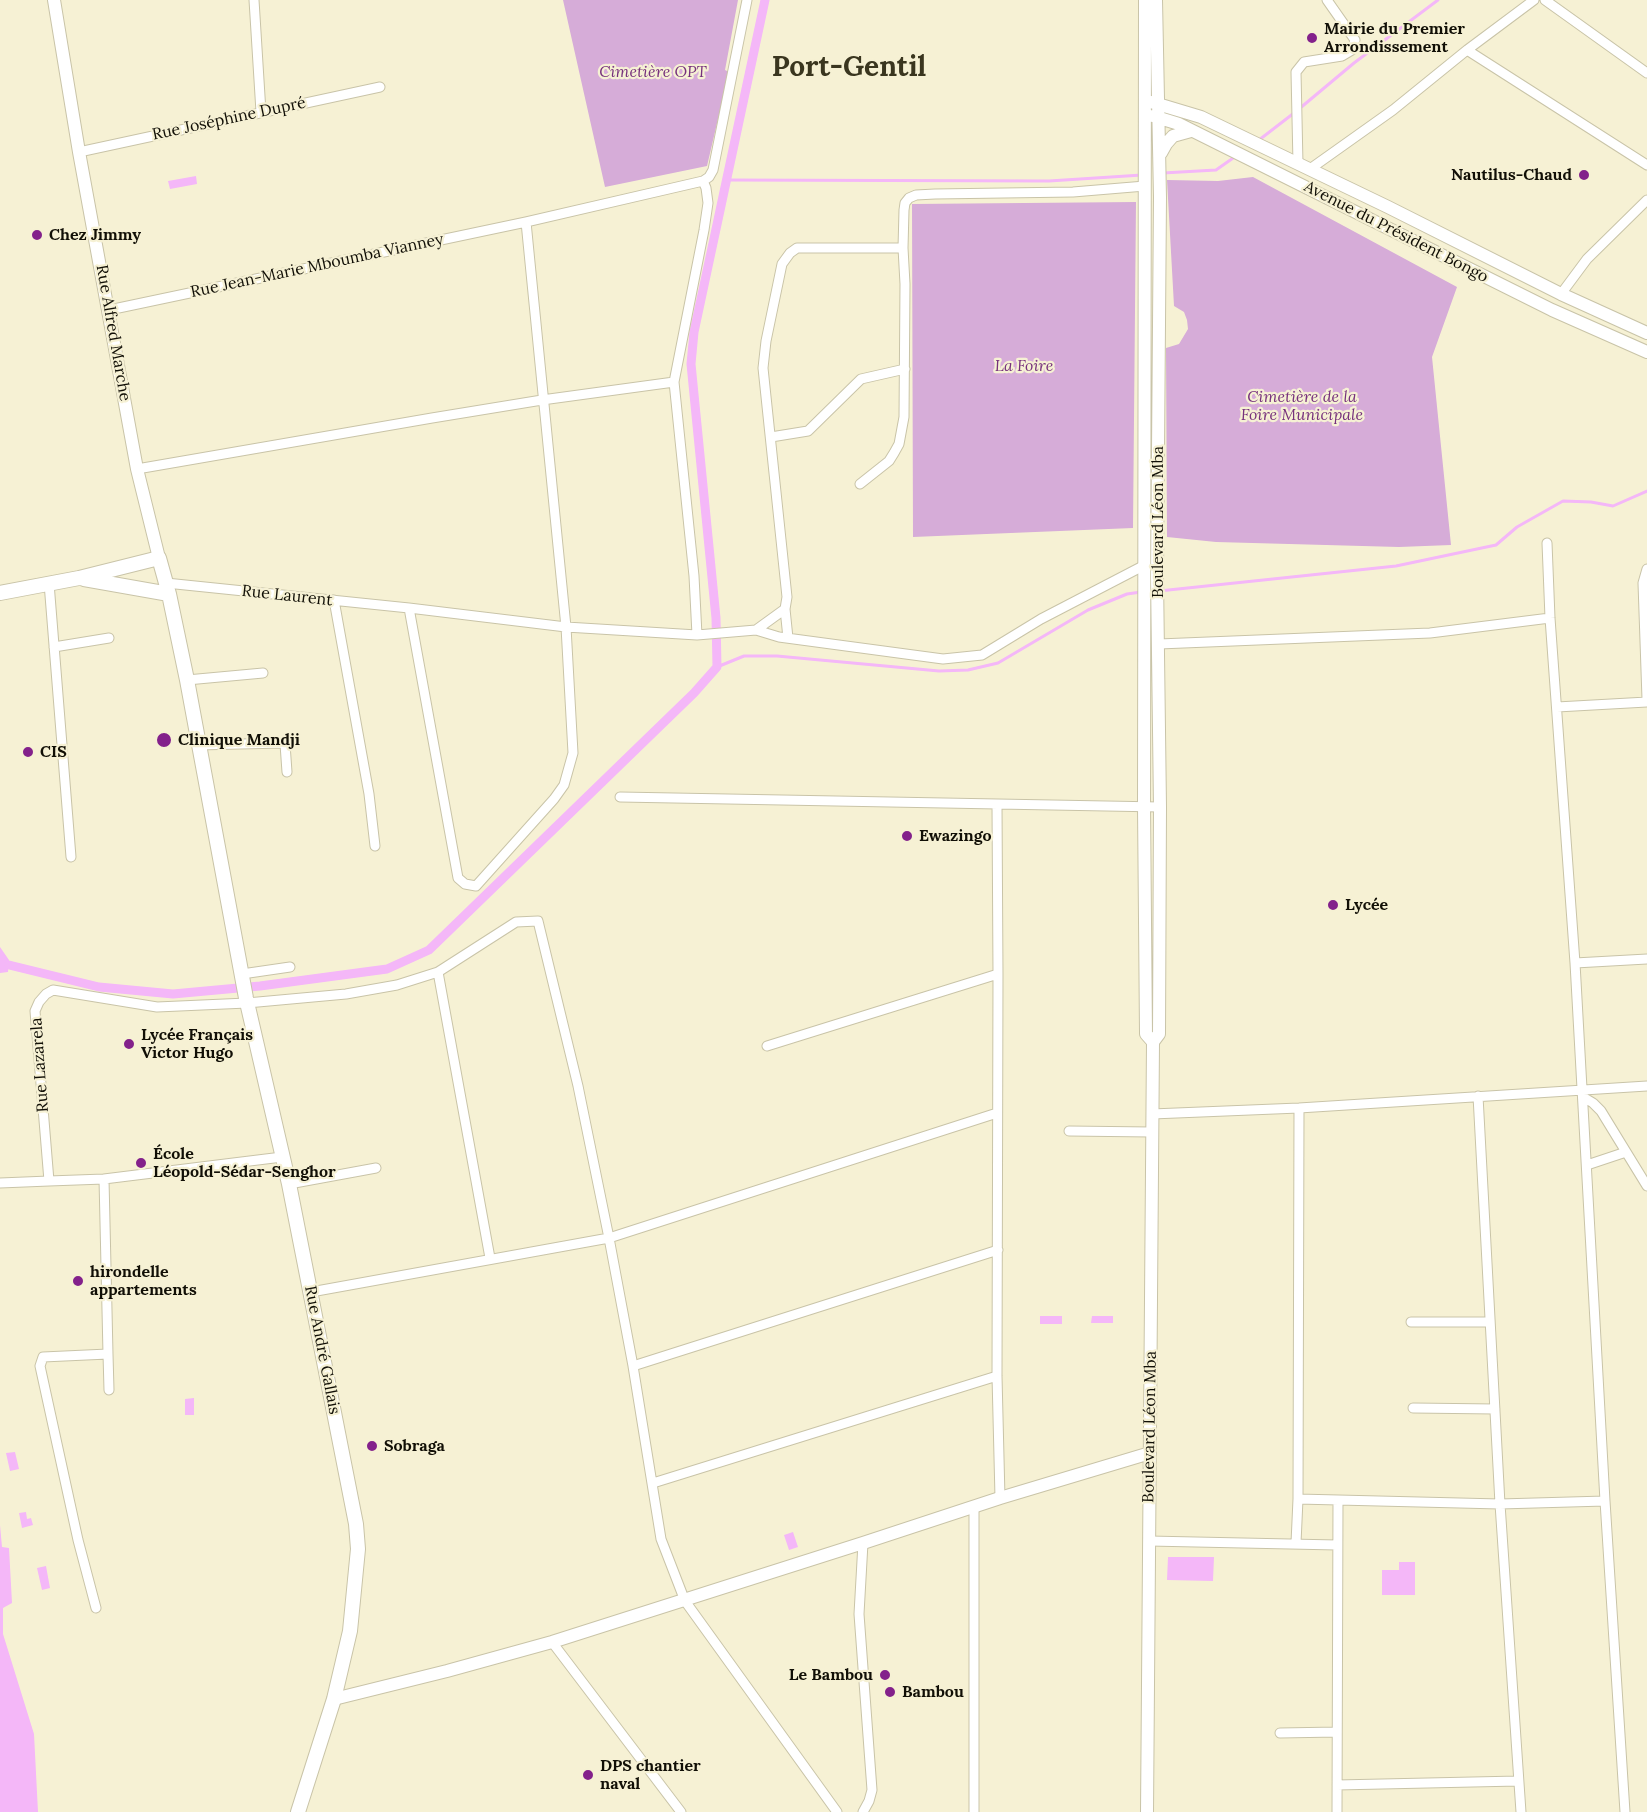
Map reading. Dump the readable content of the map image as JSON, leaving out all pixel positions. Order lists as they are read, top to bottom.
{
  "streets": {
    "main road": ["Rue André Gallais"],
    "street": [
      "Rue Joséphine Dupré",
      "Avenue du Président Bongo",
      "Rue Jean-Marie Mboumba Vianney",
      "Rue Alfred Marche",
      "Boulevard Léon Mba",
      "Rue Laurent",
      "Rue Lazarela"
    ]
  },
  "crossings": [
    ["Rue Joséphine Dupré", "Rue Alfred Marche"],
    ["Avenue du Président Bongo", "Boulevard Léon Mba"],
    ["Rue Jean-Marie Mboumba Vianney", "Rue Alfred Marche"],
    ["Rue Alfred Marche", "Rue André Gallais"],
    ["Boulevard Léon Mba", "Rue Laurent"],
    ["Rue Laurent", "Rue André Gallais"],
    ["Rue Lazarela", "Rue André Gallais"]
  ],
  "districts": ["Port-Gentil"],
  "parks": ["Cimetière OPT", "La Foire", "Cimetière de la Foire Municipale"],
  "places": [
    "Mairie du Premier Arrondissement",
    "Nautilus-Chaud",
    "Chez Jimmy",
    "Clinique Mandji",
    "CIS",
    "Ewazingo",
    "Lycée",
    "Lycée Français Victor Hugo",
    "École Léopold-Sédar-Senghor",
    "hirondelle appartements",
    "Sobraga",
    "Le Bambou",
    "Bambou",
    "DPS chantier naval"
  ]
}
